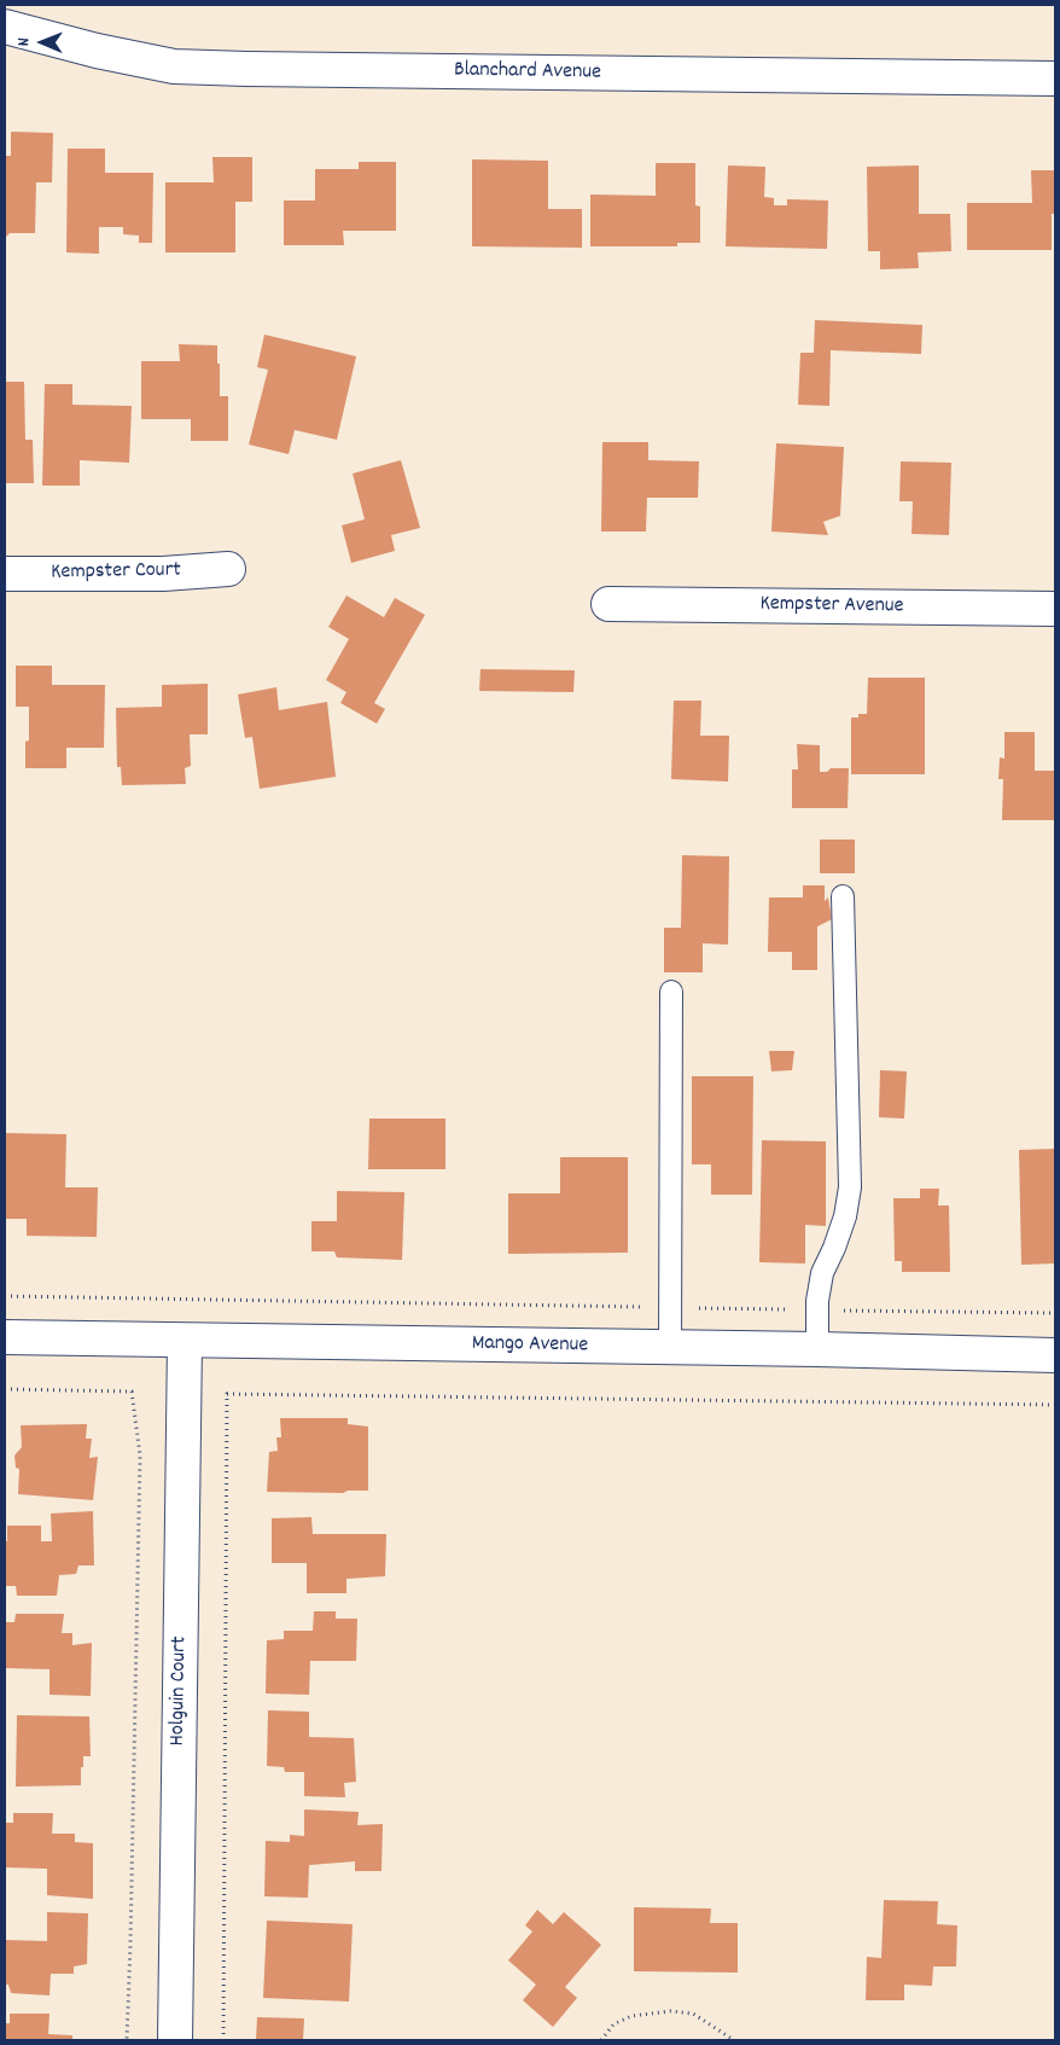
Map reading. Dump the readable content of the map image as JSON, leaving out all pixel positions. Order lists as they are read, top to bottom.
{
  "streets": {
    "street": [
      "Blanchard Avenue",
      "Kempster Court",
      "Kempster Avenue",
      "Mango Avenue",
      "Holguin Court"
    ]
  },
  "crossings": [
    ["Mango Avenue", "Holguin Court"]
  ],
  "north": "left"
}
